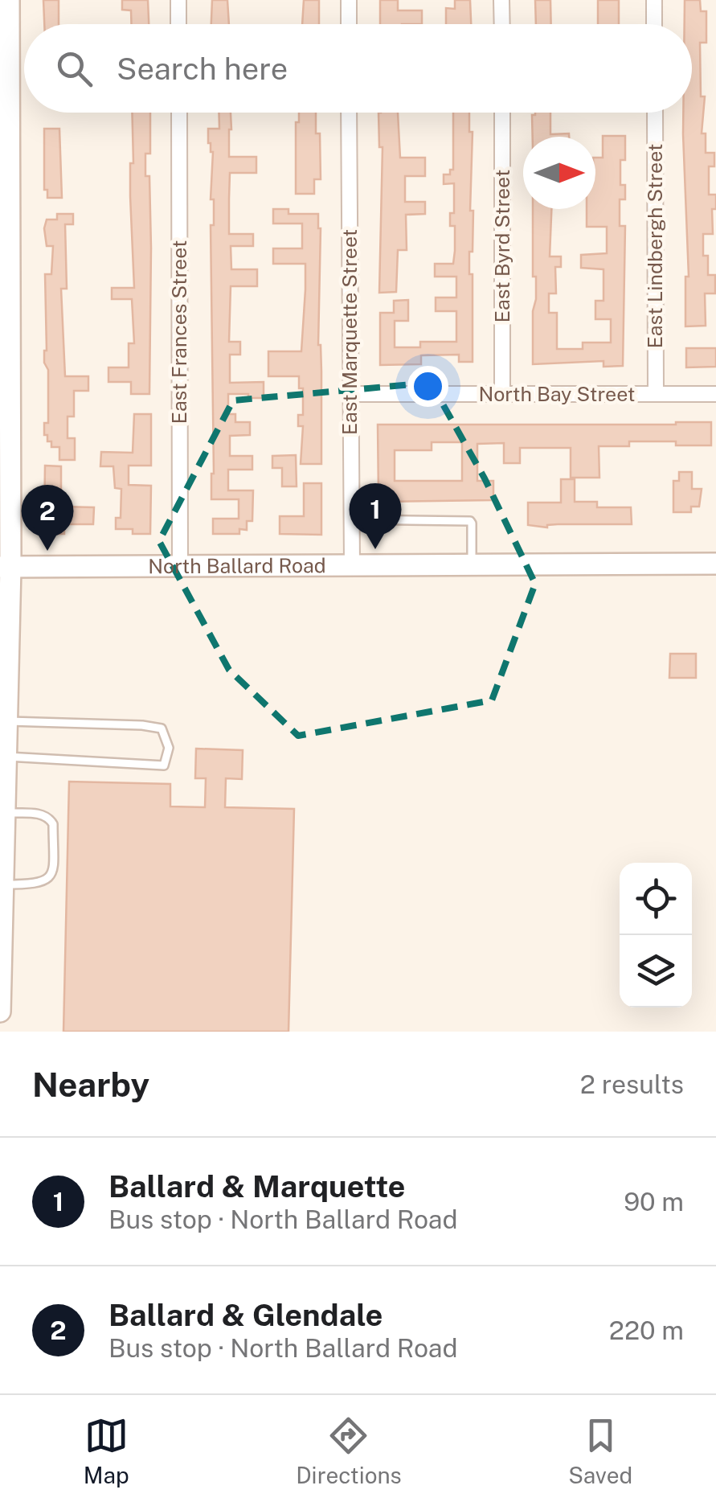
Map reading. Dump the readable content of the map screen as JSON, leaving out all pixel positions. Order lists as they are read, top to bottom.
{
  "streets": {
    "street": [
      "East Byrd Street",
      "East Lindbergh Street",
      "East Frances Street",
      "East Marquette Street",
      "North Bay Street",
      "North Ballard Road"
    ]
  },
  "crossings": [
    ["East Byrd Street", "North Bay Street"],
    ["East Lindbergh Street", "North Bay Street"],
    ["East Frances Street", "North Ballard Road"],
    ["East Marquette Street", "North Bay Street"],
    ["East Marquette Street", "North Ballard Road"]
  ],
  "north": "right",
  "page": {
    "search": "Search here",
    "pins": ["1", "2"],
    "heading": ["Nearby", "2 results"],
    "list": [
      {
        "mark": "1",
        "name": "Ballard & Marquette",
        "note": "Bus stop · North Ballard Road",
        "value": "90 m"
      },
      {
        "mark": "2",
        "name": "Ballard & Glendale",
        "note": "Bus stop · North Ballard Road",
        "value": "220 m"
      }
    ],
    "nav": ["Map", "Directions", "Saved"]
  }
}
